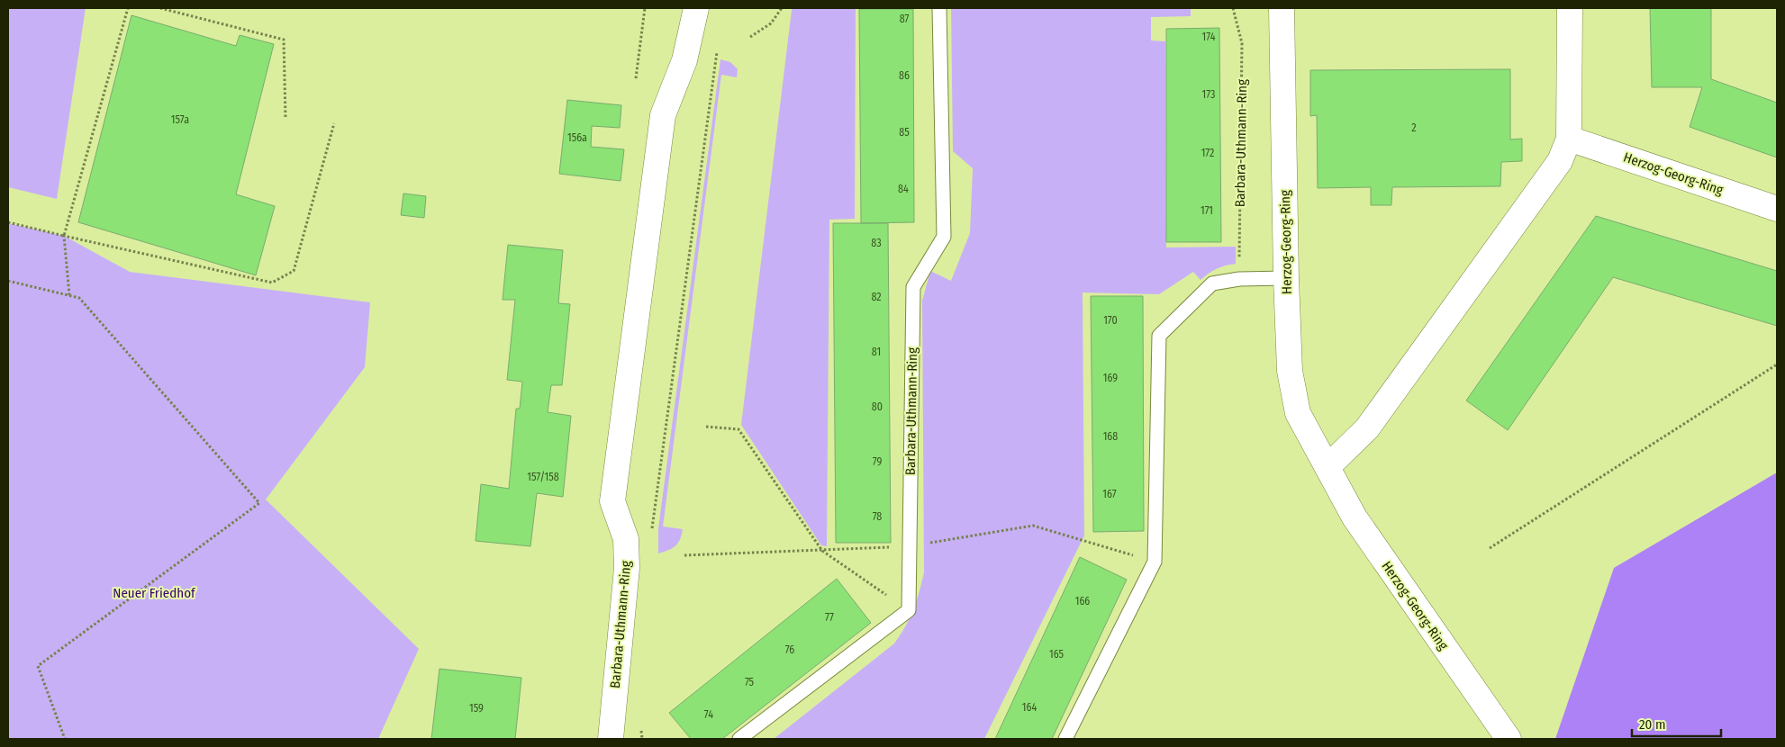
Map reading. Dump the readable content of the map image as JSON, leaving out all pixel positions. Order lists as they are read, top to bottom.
{
  "streets": {
    "street": ["Barbara-Uthmann-Ring", "Herzog-Georg-Ring"]
  },
  "parks": ["Neuer Friedhof"],
  "house_numbers": [
    "87",
    "174",
    "86",
    "173",
    "157a",
    "2",
    "85",
    "156a",
    "172",
    "84",
    "171",
    "83",
    "82",
    "170",
    "81",
    "169",
    "80",
    "168",
    "79",
    "157/158",
    "167",
    "78",
    "166",
    "77",
    "76",
    "165",
    "75",
    "164",
    "159",
    "74"
  ],
  "scale_bar": "20 m"
}
